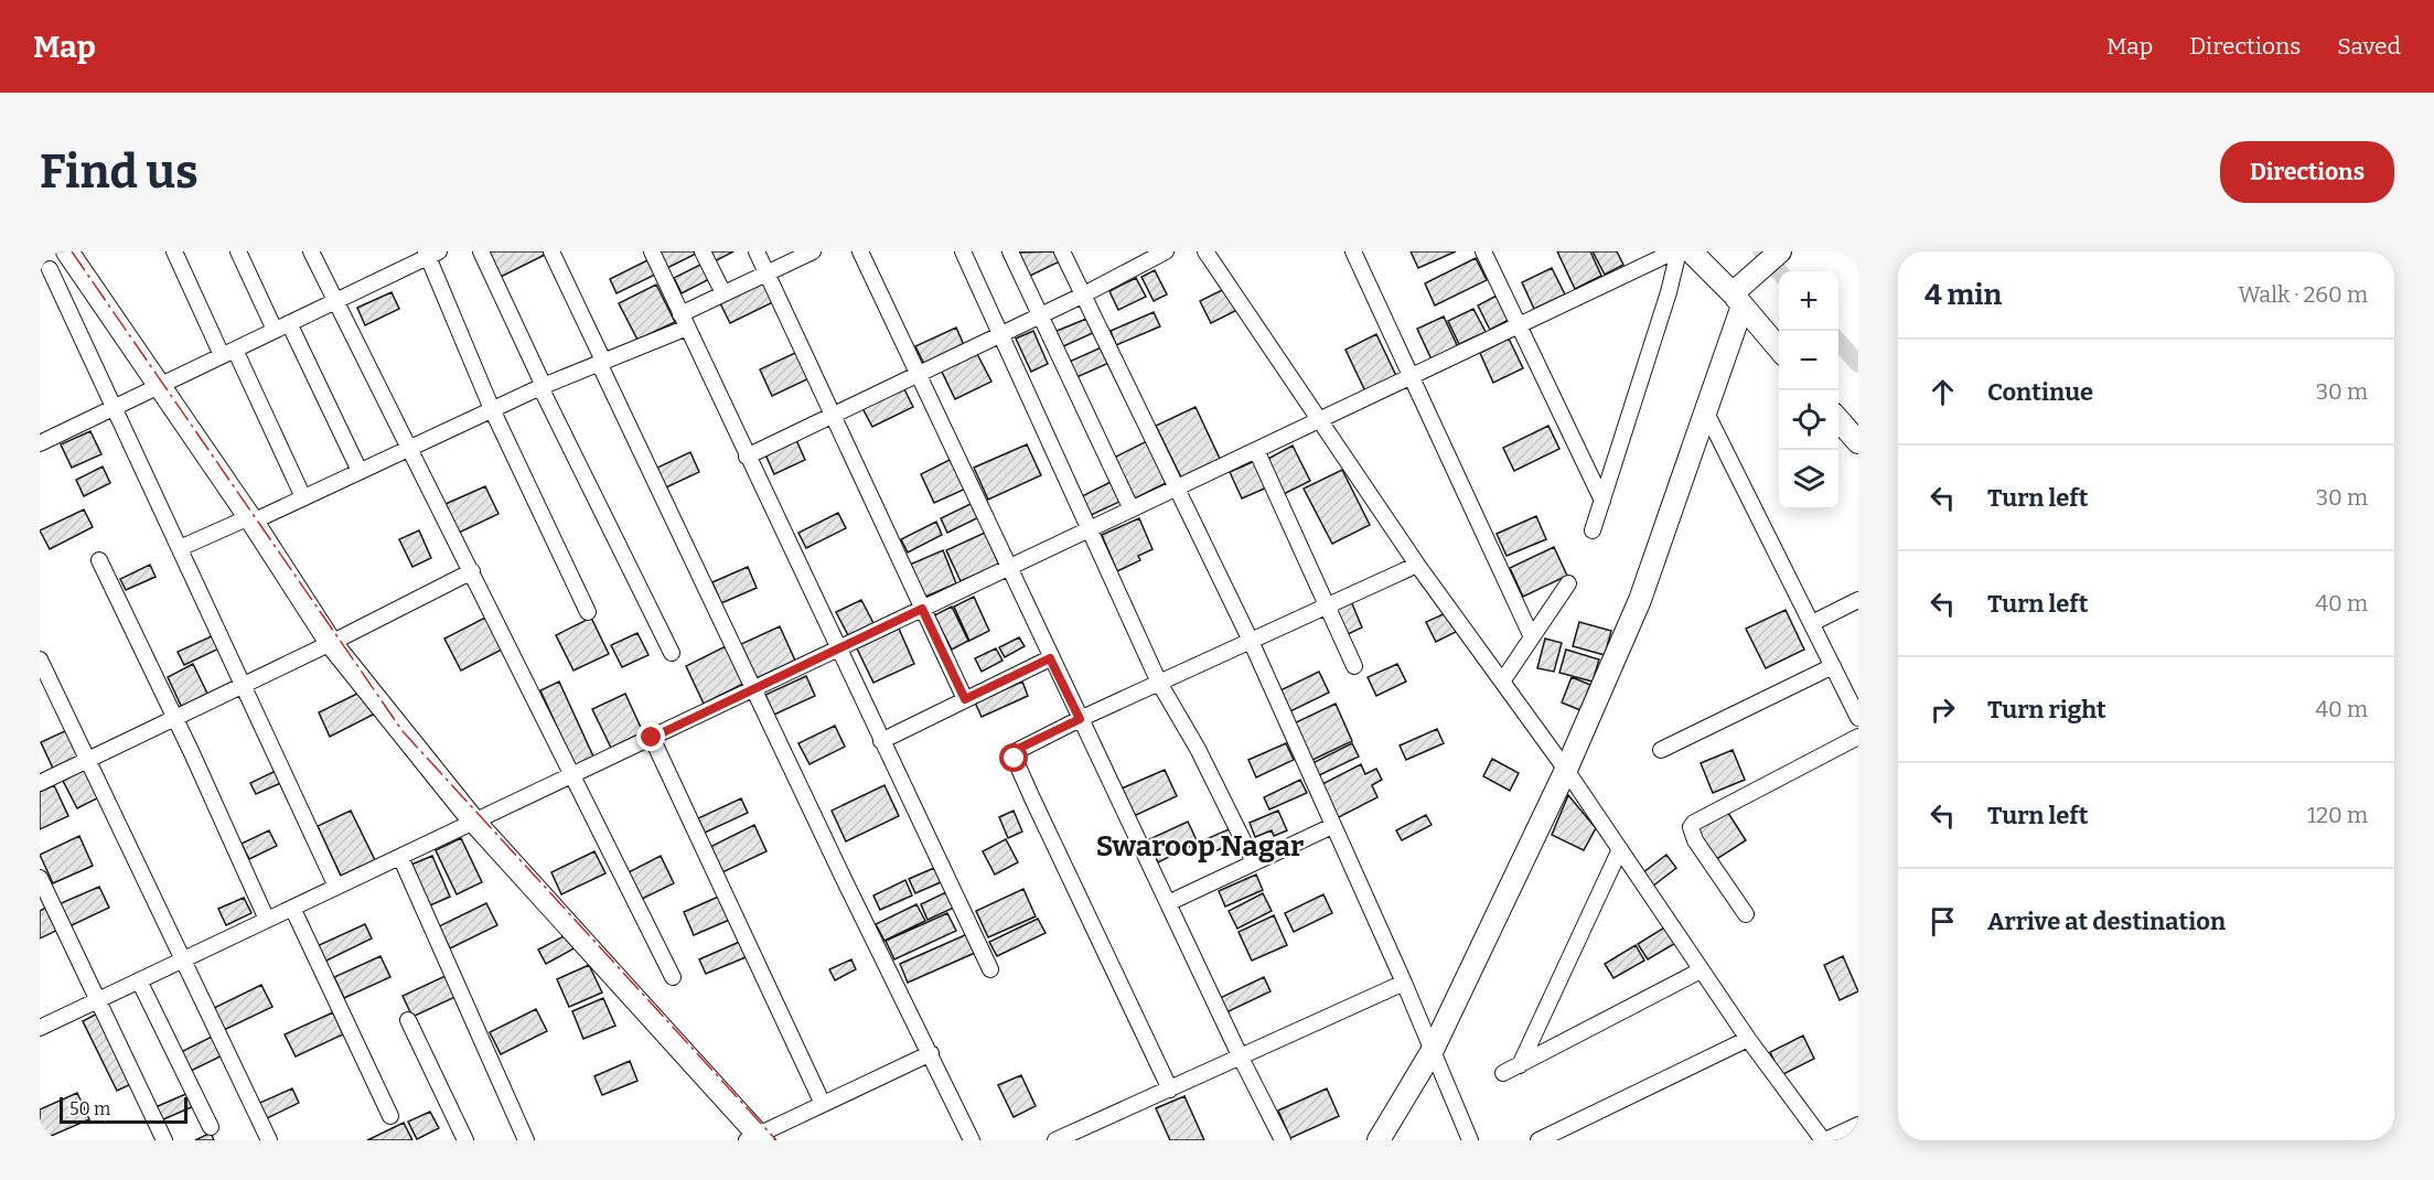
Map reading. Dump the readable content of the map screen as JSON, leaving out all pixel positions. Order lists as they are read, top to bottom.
{
  "districts": ["Swaroop Nagar"],
  "scale_bar": "50 m",
  "page": {
    "header": "Map",
    "nav": ["Map", "Directions", "Saved"],
    "buttons": "Directions",
    "title": "Find us",
    "heading": ["4 min", "Walk · 260 m"],
    "map_buttons": ["+", "−"],
    "list": [
      ["Continue", "30 m"],
      ["Turn left", "30 m"],
      ["Turn left", "40 m"],
      ["Turn right", "40 m"],
      ["Turn left", "120 m"],
      "Arrive at destination"
    ],
    "scale": "50 m"
  }
}
